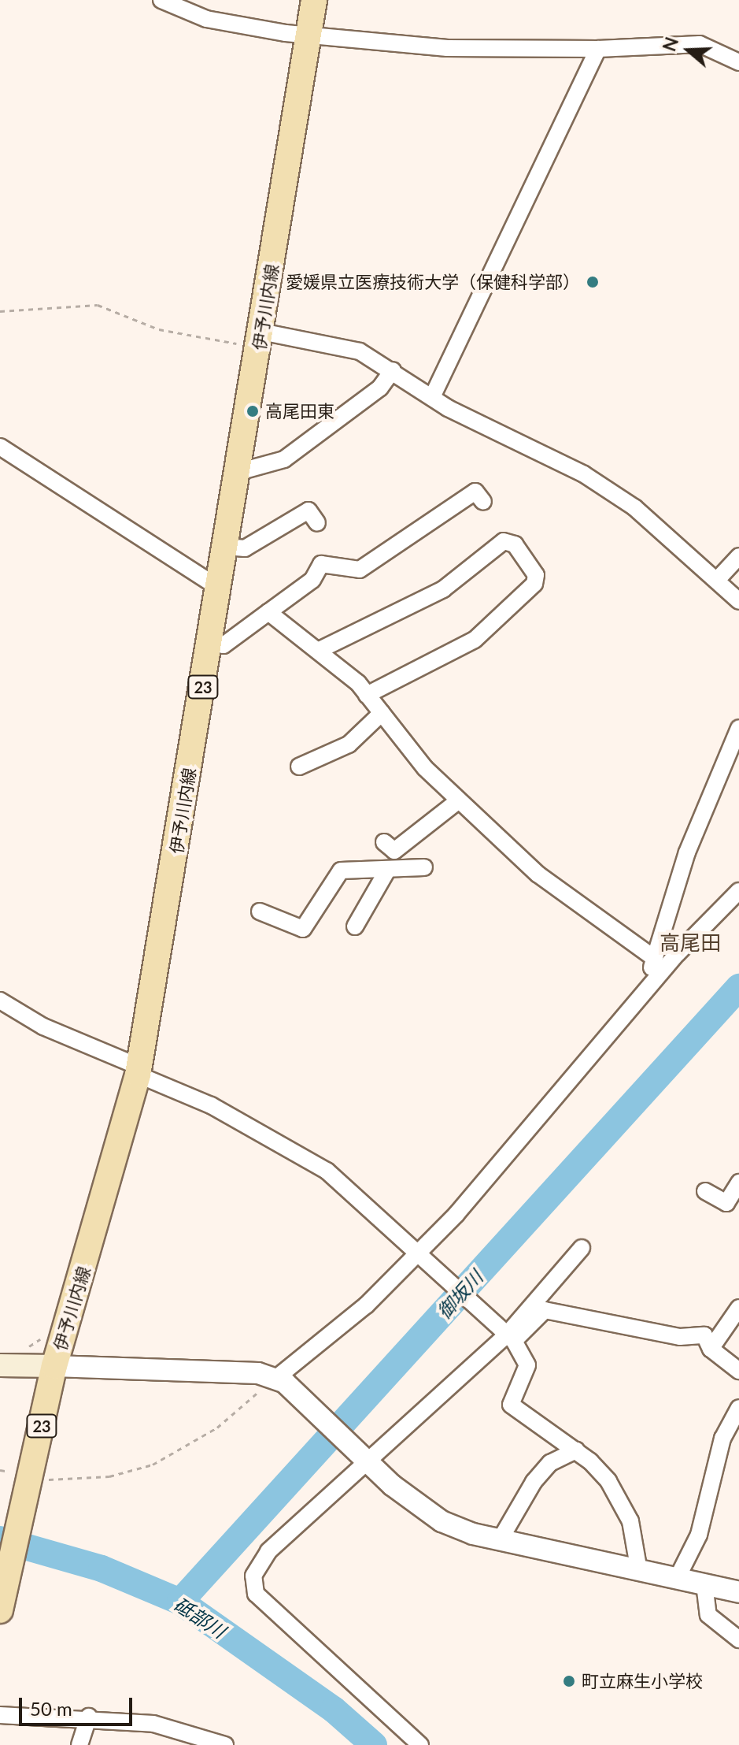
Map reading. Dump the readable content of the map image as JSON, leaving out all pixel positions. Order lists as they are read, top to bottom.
{
  "streets": {
    "main road": ["伊予川内線", "23"]
  },
  "districts": ["高尾田"],
  "water": ["御坂川", "砥部川"],
  "places": ["愛媛県立医療技術大学（保健科学部）", "高尾田東", "町立麻生小学校"],
  "scale_bar": "50 m",
  "north": "left"
}
